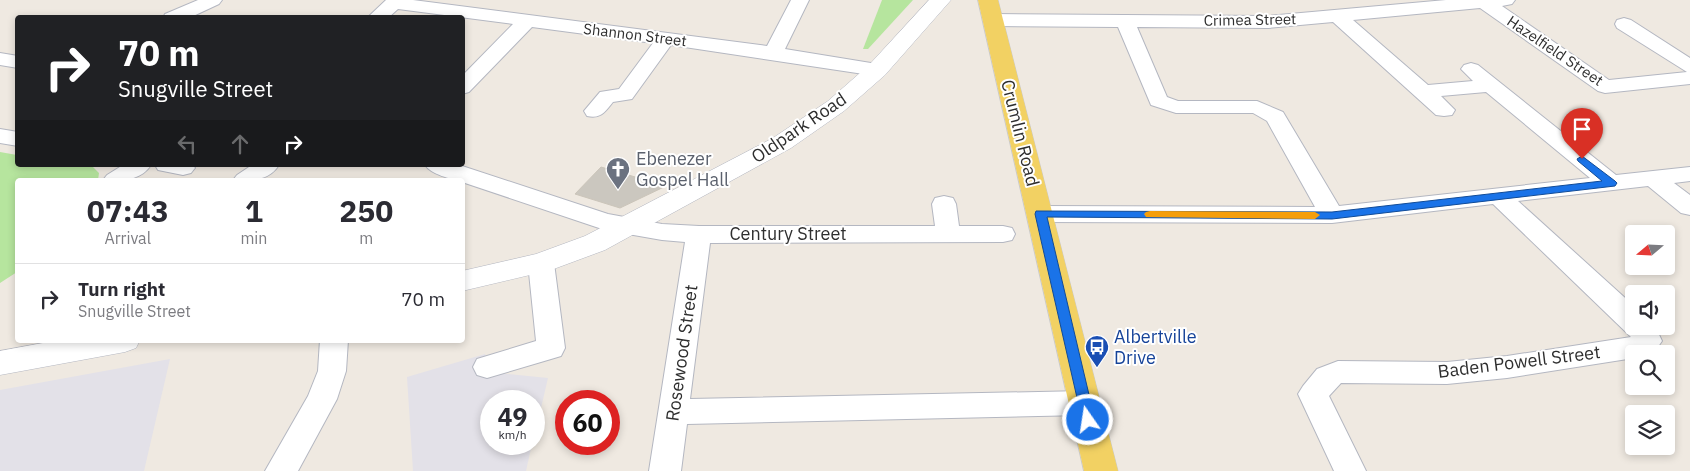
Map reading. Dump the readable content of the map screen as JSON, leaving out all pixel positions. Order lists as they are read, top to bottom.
{
  "streets": {
    "main road": ["Oldpark Road", "Crumlin Road"],
    "street": [
      "Crimea Street",
      "Shannon Street",
      "Hazelfield Street",
      "Century Street",
      "Rosewood Street",
      "Baden Powell Street"
    ]
  },
  "crossings": [
    ["Crimea Street", "Hazelfield Street"],
    ["Crimea Street", "Crumlin Road"],
    ["Shannon Street", "Oldpark Road"],
    ["Oldpark Road", "Century Street"],
    ["Century Street", "Rosewood Street"]
  ],
  "places": {
    "church": ["Ebenezer Gospel Hall"],
    "bus stop": ["Albertville Drive"]
  },
  "north": "left",
  "page": {
    "turn": ["70 m", "Snugville Street"],
    "eta": [
      "07:43",
      "Arrival",
      "1",
      "min",
      "250",
      "m"
    ],
    "list": [
      {
        "name": "Turn right",
        "note": "Snugville Street",
        "value": "70 m"
      }
    ],
    "speed": "49 km/h",
    "limit": "60"
  }
}
